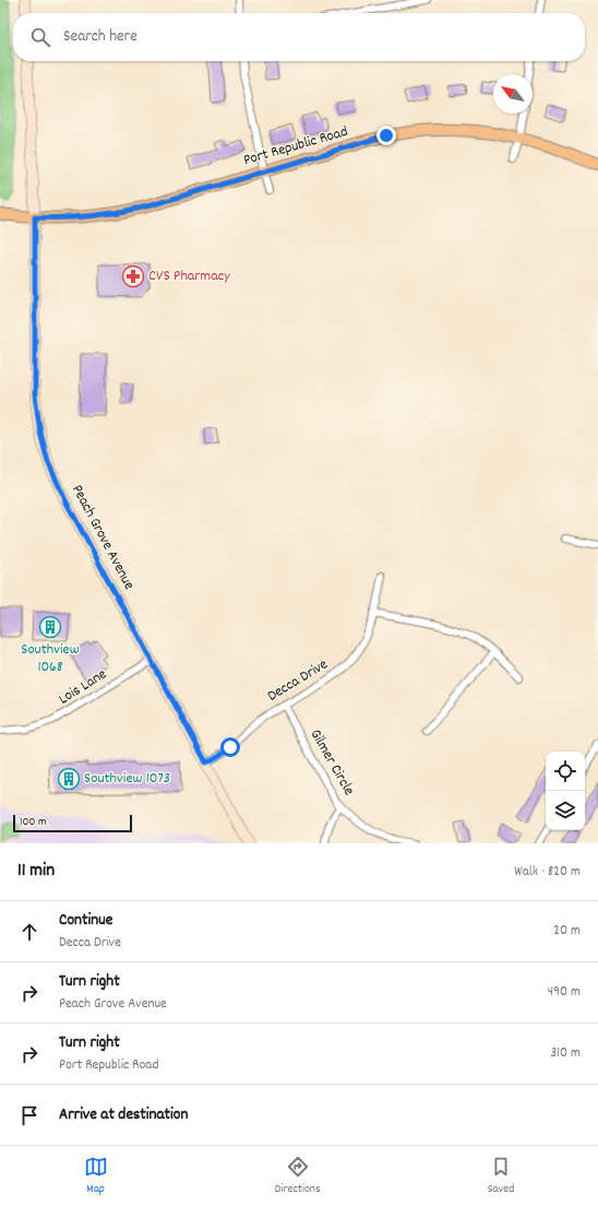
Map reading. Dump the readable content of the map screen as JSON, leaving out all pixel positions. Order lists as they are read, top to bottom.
{
  "streets": {
    "main road": ["Port Republic Road", "Peach Grove Avenue"],
    "street": ["Decca Drive", "Lois Lane", "Gilmer Circle"]
  },
  "crossings": [
    ["Port Republic Road", "Peach Grove Avenue"],
    ["Peach Grove Avenue", "Decca Drive"],
    ["Peach Grove Avenue", "Lois Lane"],
    ["Decca Drive", "Gilmer Circle"]
  ],
  "places": {
    "pharmacy": ["CVS Pharmacy"],
    "building": ["Southview 1068", "Southview 1073"]
  },
  "scale_bar": "100 m",
  "north": "top left",
  "page": {
    "search": "Search here",
    "scale": "100 m",
    "heading": ["11 min", "Walk · 820 m"],
    "list": [
      ["Continue", "Decca Drive", "20 m"],
      ["Turn right", "Peach Grove Avenue", "490 m"],
      ["Turn right", "Port Republic Road", "310 m"],
      "Arrive at destination"
    ],
    "nav": ["Map", "Directions", "Saved"]
  }
}
